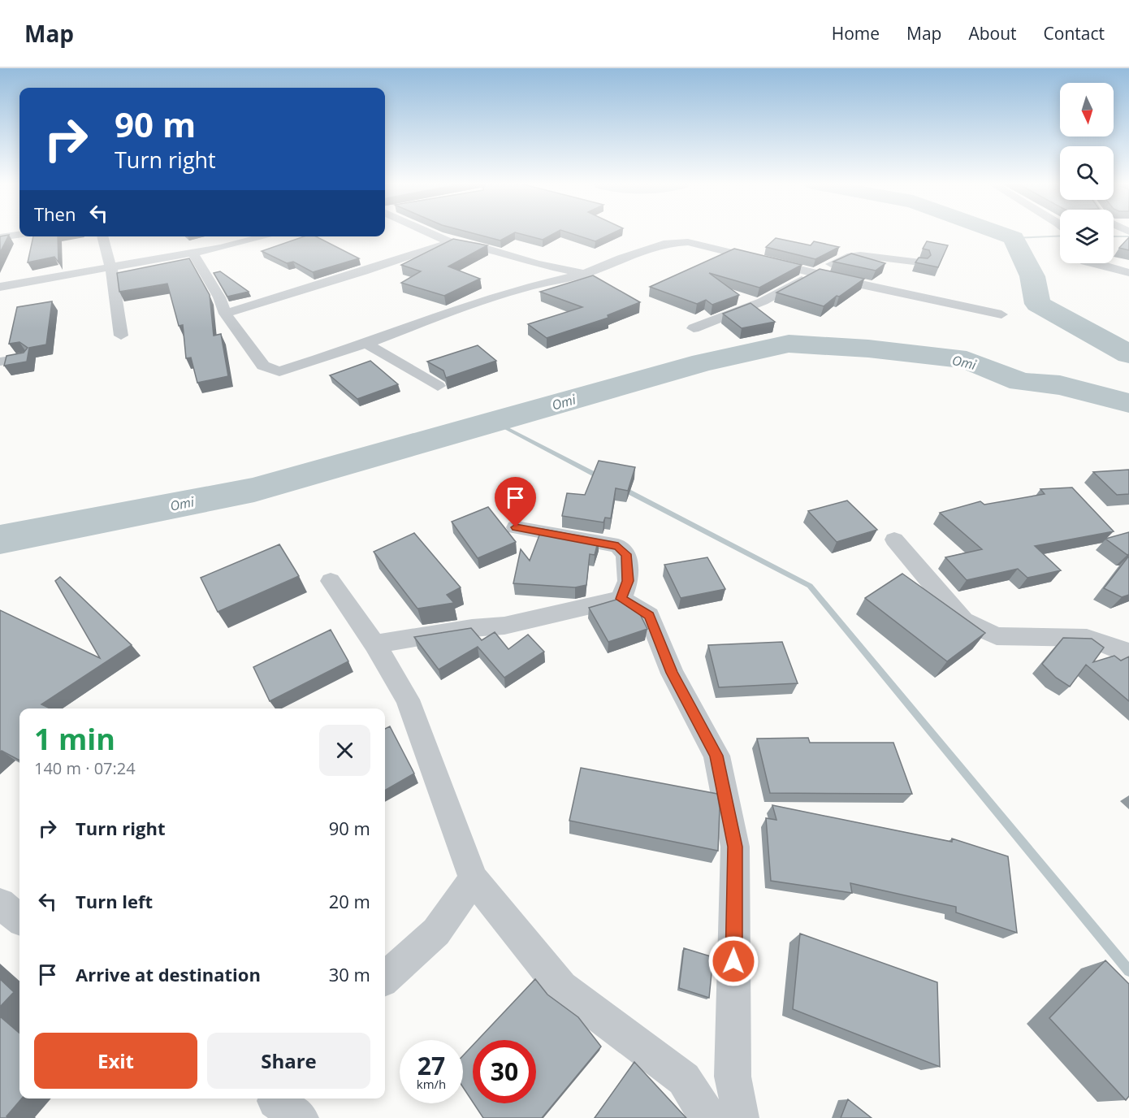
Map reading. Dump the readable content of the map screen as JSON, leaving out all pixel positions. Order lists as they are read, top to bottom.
{
  "water": ["Omi"],
  "north": "bottom",
  "page": {
    "header": "Map",
    "nav": [
      "Home",
      "Map",
      "About",
      "Contact"
    ],
    "turn": ["90 m", "Turn right"],
    "then": "Then",
    "heading": ["1 min", "140 m · 07:24"],
    "list": [
      {
        "name": "Turn right",
        "value": "90 m"
      },
      {
        "name": "Turn left",
        "value": "20 m"
      },
      {
        "name": "Arrive at destination",
        "value": "30 m"
      }
    ],
    "buttons": ["Exit", "Share"],
    "speed": "27 km/h",
    "limit": "30"
  }
}
